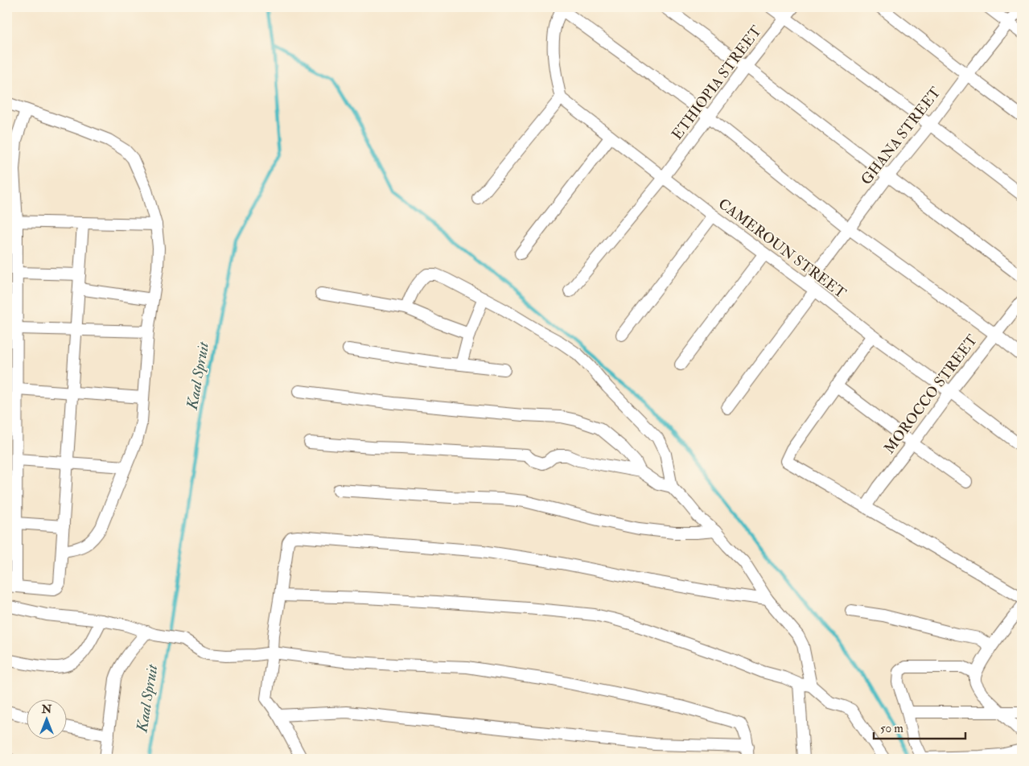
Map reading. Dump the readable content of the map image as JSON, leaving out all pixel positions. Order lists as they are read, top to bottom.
{
  "streets": {
    "street": [
      "ETHIOPIA STREET",
      "GHANA STREET",
      "CAMEROUN STREET",
      "MOROCCO STREET"
    ]
  },
  "crossings": [
    ["ETHIOPIA STREET", "CAMEROUN STREET"],
    ["GHANA STREET", "CAMEROUN STREET"],
    ["CAMEROUN STREET", "MOROCCO STREET"]
  ],
  "water": ["Kaal Spruit"],
  "scale_bar": "50 m",
  "north": "top"
}
